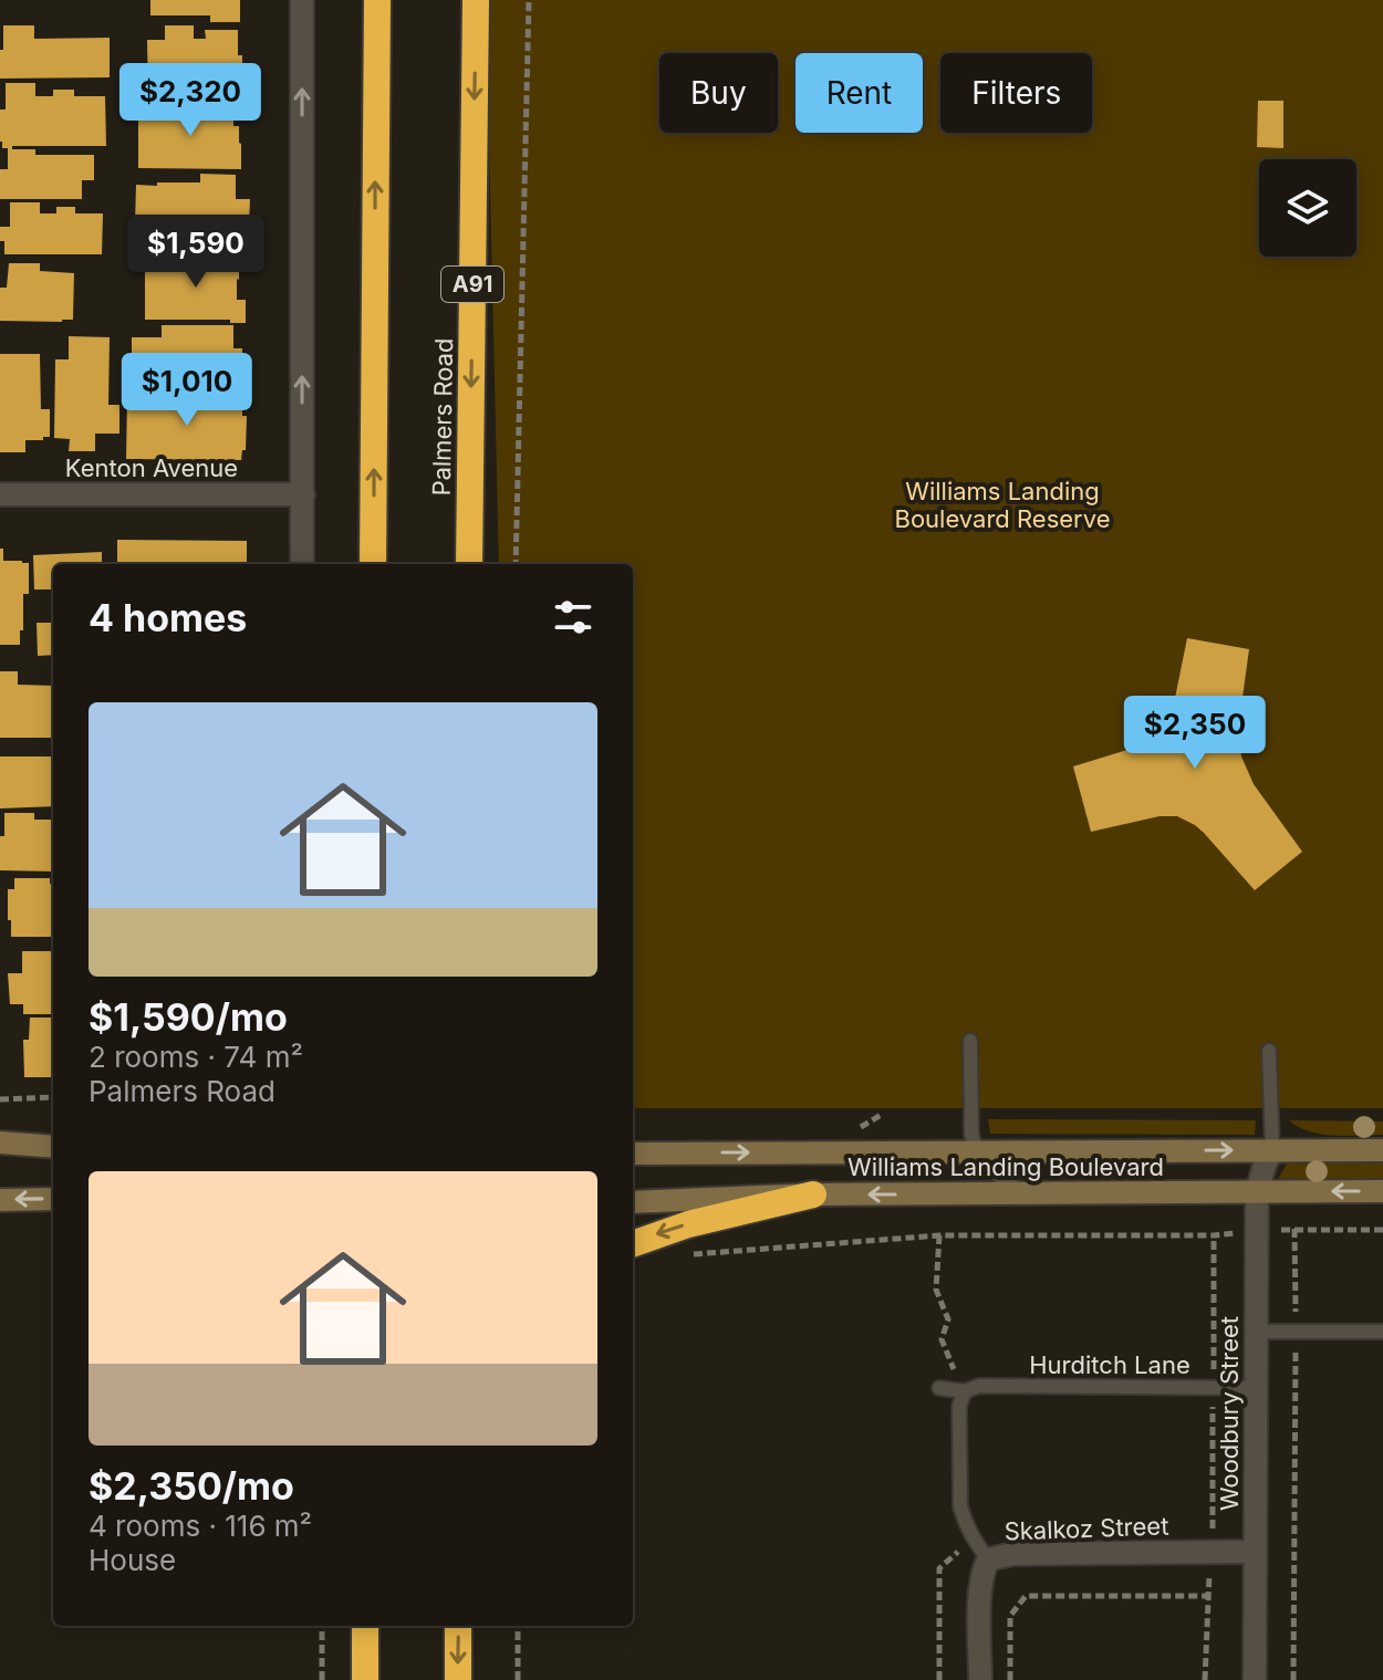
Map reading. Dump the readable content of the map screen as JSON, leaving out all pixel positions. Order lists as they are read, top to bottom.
{
  "streets": {
    "highway": ["A91", "Palmers Road"],
    "street": [
      "Kenton Avenue",
      "Williams Landing Boulevard",
      "Woodbury Street",
      "Skalkoz Street"
    ],
    "lane": ["Hurditch Lane"]
  },
  "crossings": [
    ["Williams Landing Boulevard", "Woodbury Street"],
    ["Hurditch Lane", "Woodbury Street"],
    ["Woodbury Street", "Skalkoz Street"]
  ],
  "parks": ["Williams Landing Boulevard Reserve"],
  "page": {
    "chip": ["Buy", "Rent", "Filters"],
    "price": [
      "$2,320",
      "$1,590",
      "$1,010",
      "$2,350"
    ],
    "heading": "4 homes",
    "list": [
      {
        "name": "$1,590/mo",
        "note": "2 rooms · 74 m² · Palmers Road"
      },
      {
        "name": "$2,350/mo",
        "note": "4 rooms · 116 m² · House"
      }
    ]
  }
}
